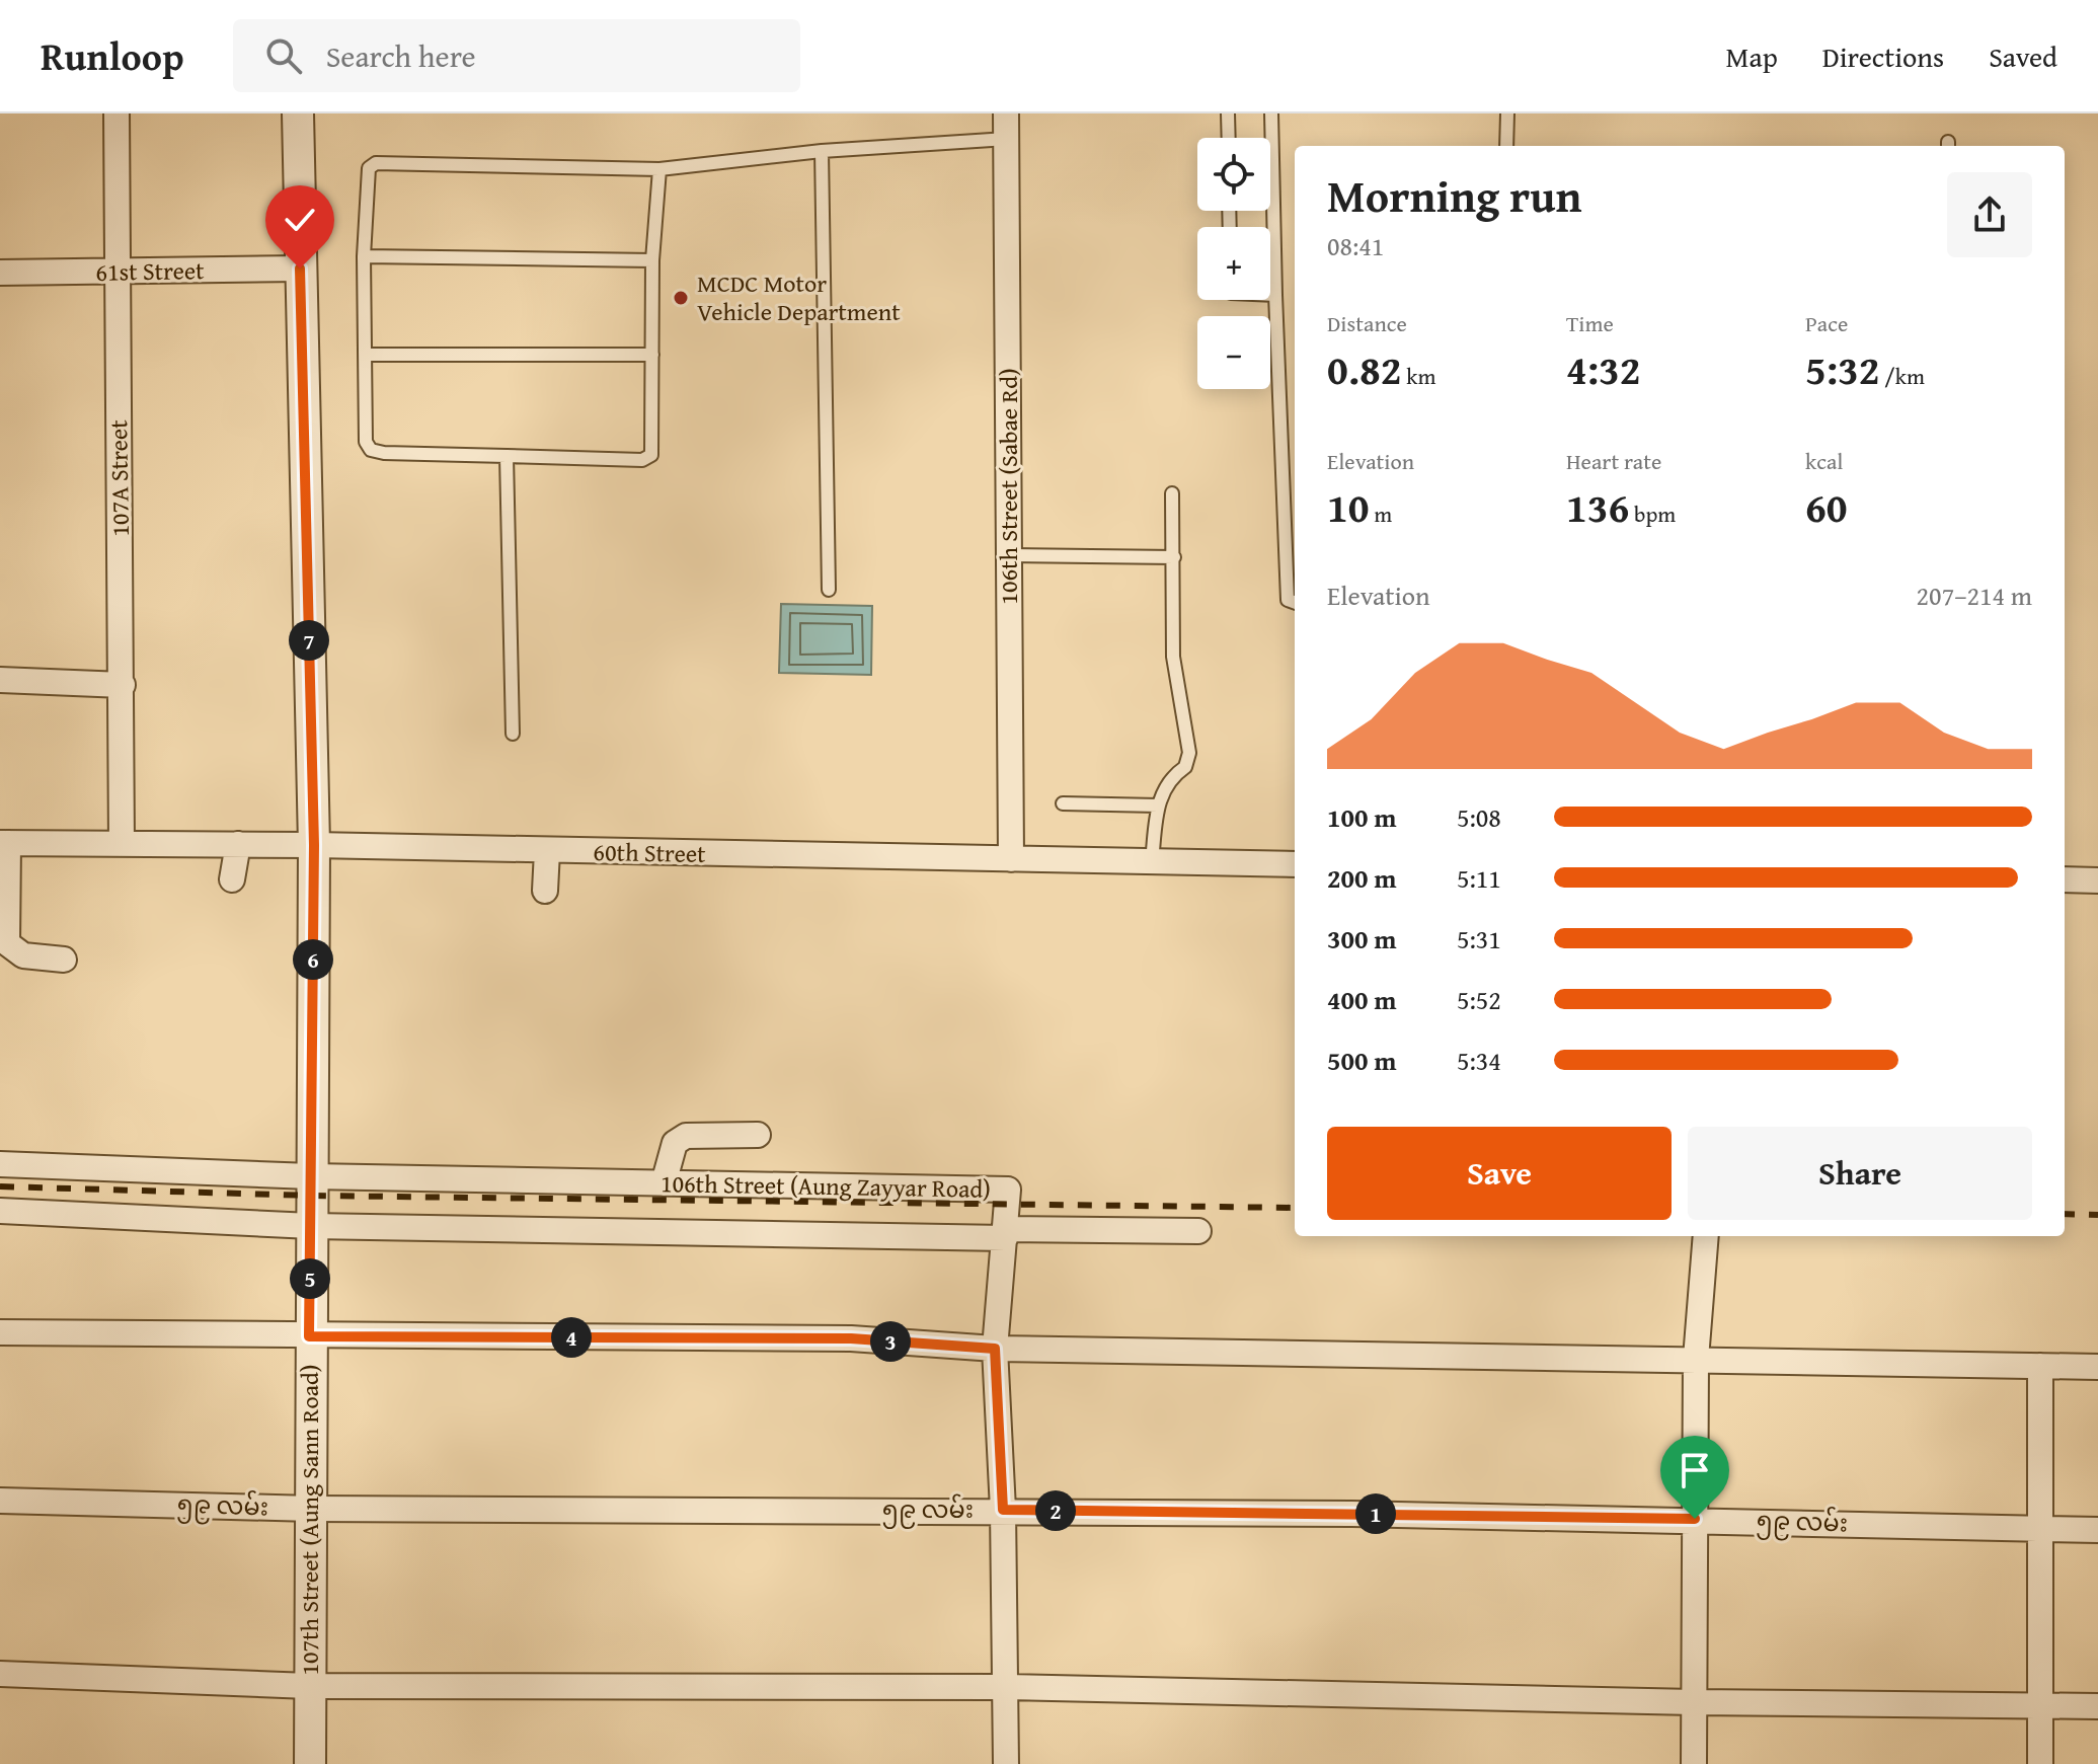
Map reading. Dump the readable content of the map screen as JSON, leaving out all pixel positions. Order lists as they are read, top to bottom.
{
  "streets": {
    "street": [
      "61st Street",
      "107A Street",
      "106th Street (Sabae Rd)",
      "60th Street",
      "106th Street (Aung Zayyar Road)",
      "၅၉ လမ်း",
      "107th Street (Aung Sann Road)"
    ]
  },
  "crossings": [
    ["61st Street", "107A Street"],
    ["61st Street", "107th Street (Aung Sann Road)"],
    ["107A Street", "60th Street"],
    ["106th Street (Sabae Rd)", "60th Street"],
    ["60th Street", "107th Street (Aung Sann Road)"],
    ["106th Street (Aung Zayyar Road)", "၅၉ လမ်း"],
    ["106th Street (Aung Zayyar Road)", "107th Street (Aung Sann Road)"],
    ["၅၉ လမ်း", "107th Street (Aung Sann Road)"]
  ],
  "places": ["MCDC Motor Vehicle Department"],
  "page": {
    "header": "Runloop",
    "search": "Search here",
    "nav": ["Map", "Directions", "Saved"],
    "map_buttons": ["+", "−"],
    "heading": ["Morning run", "08:41"],
    "stats": [
      ["Distance", "0.82 km"],
      ["Time", "4:32"],
      ["Pace", "5:32 /km"],
      ["Elevation", "10 m"],
      ["Heart rate", "136 bpm"],
      ["kcal", "60"]
    ],
    "chart": ["Elevation", "207–214 m"],
    "pins": [
      "7",
      "6",
      "5",
      "4",
      "3",
      "2",
      "1"
    ],
    "list": [
      {
        "name": "100 m",
        "note": "5:08"
      },
      {
        "name": "200 m",
        "note": "5:11"
      },
      {
        "name": "300 m",
        "note": "5:31"
      },
      {
        "name": "400 m",
        "note": "5:52"
      },
      {
        "name": "500 m",
        "note": "5:34"
      }
    ],
    "buttons": ["Save", "Share"]
  }
}
